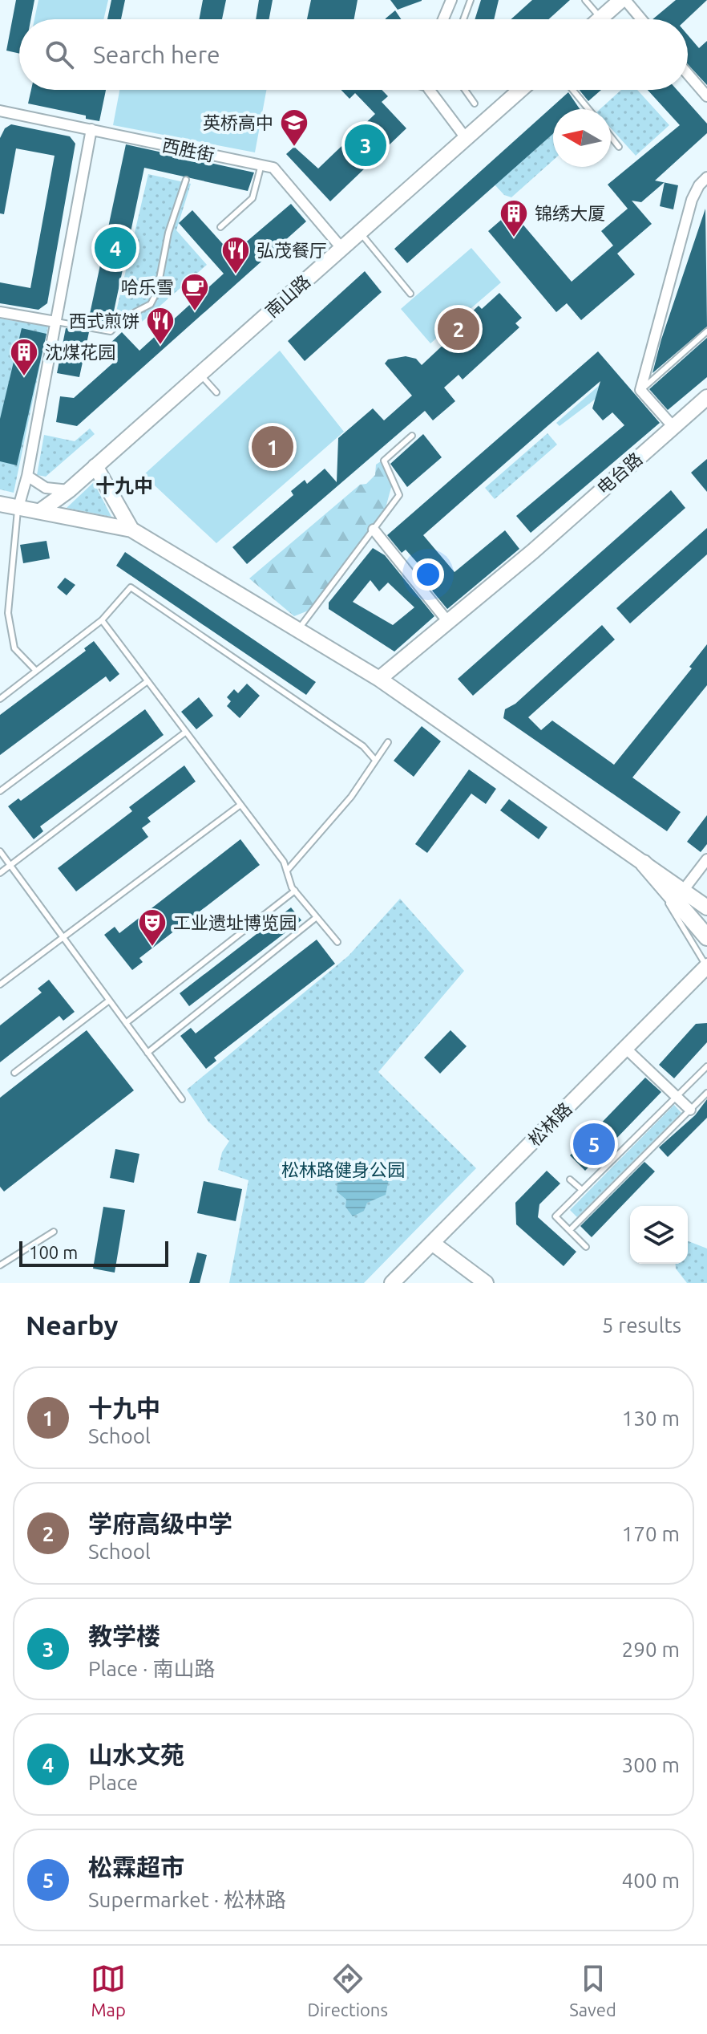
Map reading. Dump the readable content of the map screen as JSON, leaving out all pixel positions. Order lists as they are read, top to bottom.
{
  "streets": {
    "street": [
      "西胜街",
      "南山路",
      "电台路",
      "松林路"
    ]
  },
  "crossings": [
    ["西胜街", "南山路"]
  ],
  "districts": ["十九中"],
  "parks": ["松林路健身公园"],
  "places": {
    "school or university": ["英桥高中"],
    "building": ["锦绣大厦", "沈煤花园"],
    "restaurant": ["弘茂餐厅", "西式煎饼"],
    "cafe": ["哈乐雪"],
    "theatre": ["工业遗址博览园"]
  },
  "scale_bar": "100 m",
  "north": "left",
  "page": {
    "search": "Search here",
    "pins": [
      "3",
      "4",
      "2",
      "1",
      "5"
    ],
    "scale": "100 m",
    "heading": ["Nearby", "5 results"],
    "list": [
      {
        "mark": "1",
        "name": "十九中",
        "note": "School",
        "value": "130 m"
      },
      {
        "mark": "2",
        "name": "学府高级中学",
        "note": "School",
        "value": "170 m"
      },
      {
        "mark": "3",
        "name": "教学楼",
        "note": "Place · 南山路",
        "value": "290 m"
      },
      {
        "mark": "4",
        "name": "山水文苑",
        "note": "Place",
        "value": "300 m"
      },
      {
        "mark": "5",
        "name": "松霖超市",
        "note": "Supermarket · 松林路",
        "value": "400 m"
      }
    ],
    "nav": ["Map", "Directions", "Saved"]
  }
}
